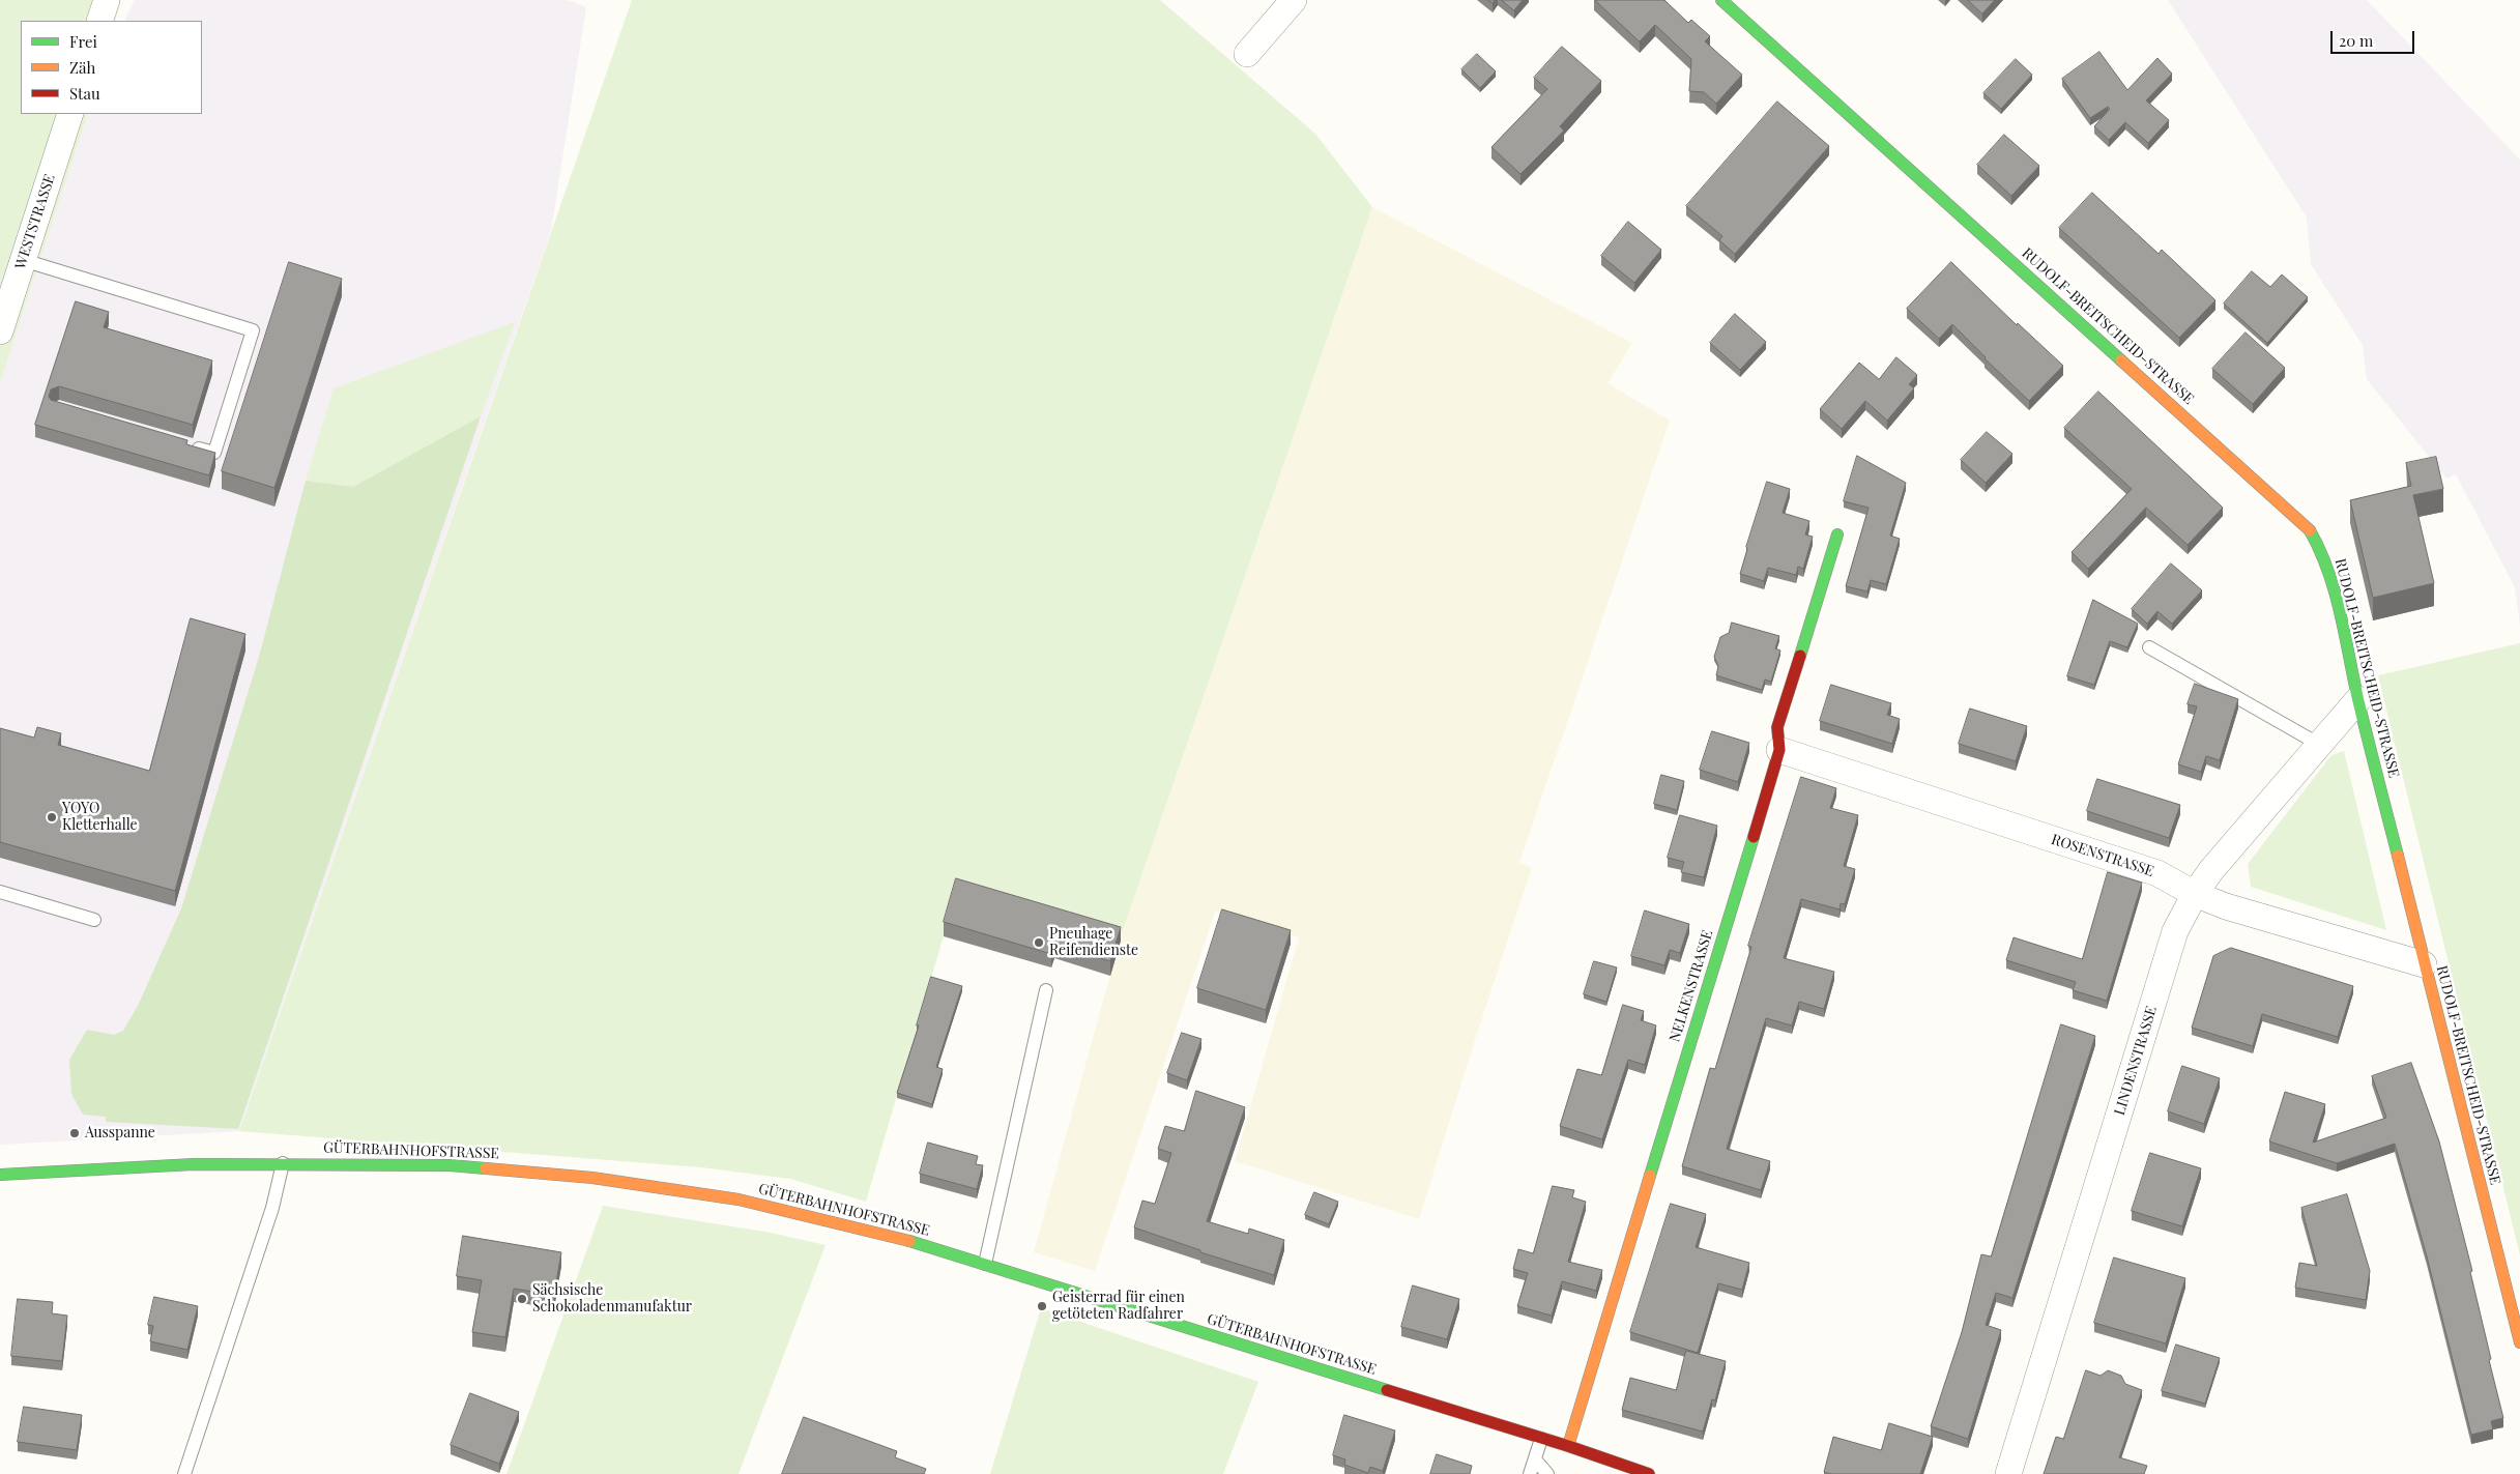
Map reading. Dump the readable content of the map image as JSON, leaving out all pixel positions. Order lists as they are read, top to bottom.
{
  "streets": {
    "street": [
      "WESTSTRASSE",
      "RUDOLF-BREITSCHEID-STRASSE",
      "ROSENSTRASSE",
      "NELKENSTRASSE",
      "LINDENSTRASSE",
      "GÜTERBAHNHOFSTRASSE"
    ]
  },
  "crossings": [
    ["RUDOLF-BREITSCHEID-STRASSE", "ROSENSTRASSE"],
    ["RUDOLF-BREITSCHEID-STRASSE", "LINDENSTRASSE"],
    ["ROSENSTRASSE", "NELKENSTRASSE"],
    ["ROSENSTRASSE", "LINDENSTRASSE"],
    ["NELKENSTRASSE", "GÜTERBAHNHOFSTRASSE"]
  ],
  "places": [
    "YOYO Kletterhalle",
    "Pneuhage Reifendienste",
    "Ausspanne",
    "Sächsische Schokoladenmanufaktur",
    "Geisterrad für einen getöteten Radfahrer"
  ],
  "legend": ["Frei", "Zäh", "Stau"],
  "scale_bar": "20 m"
}
